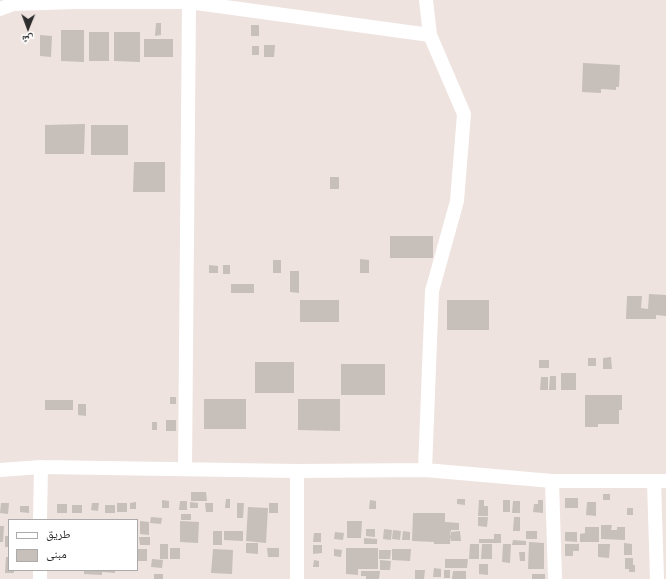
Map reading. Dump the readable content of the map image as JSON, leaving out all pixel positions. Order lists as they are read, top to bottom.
{
  "legend": ["طريق", "مبنى"],
  "north": "bottom"
}
